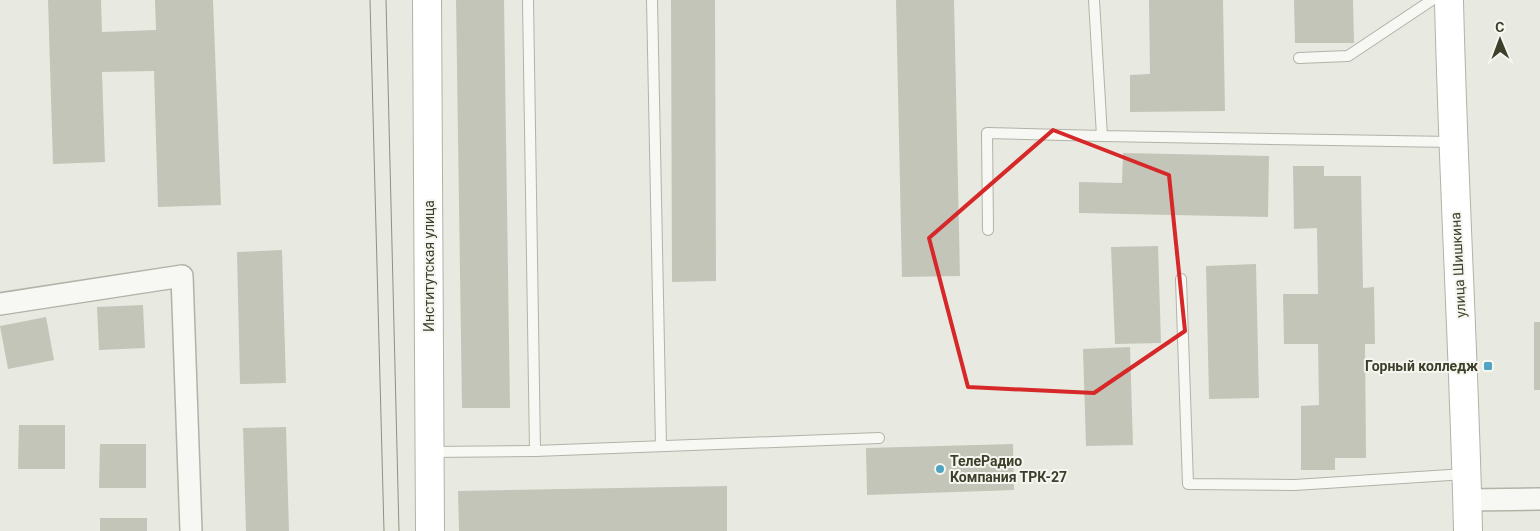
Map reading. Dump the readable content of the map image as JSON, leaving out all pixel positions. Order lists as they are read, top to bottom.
{
  "streets": {
    "main road": ["улица Шишкина", "Институтская улица"]
  },
  "places": {
    "transit": ["Горный колледж"],
    "other": ["ТелеРадио Компания ТРК-27"]
  },
  "north": "top"
}
